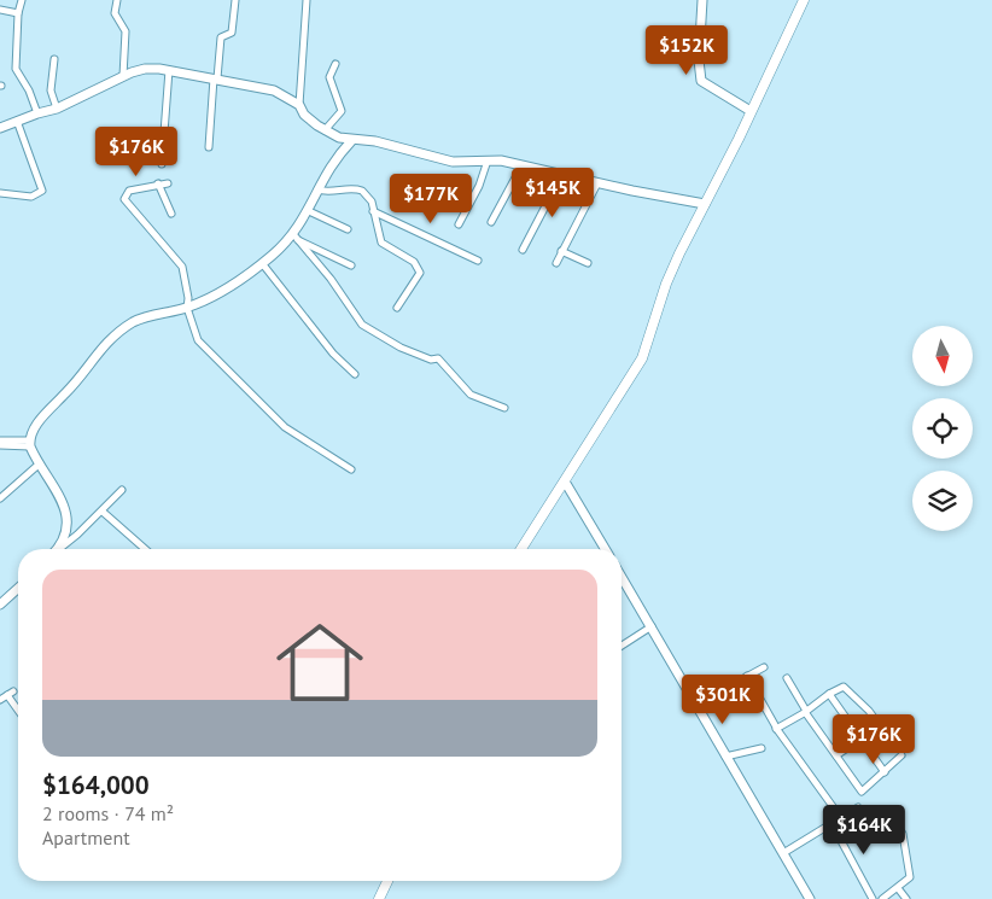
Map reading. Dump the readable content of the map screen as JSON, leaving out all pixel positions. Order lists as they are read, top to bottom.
{
  "north": "bottom",
  "page": {
    "price": [
      "$152K",
      "$176K",
      "$145K",
      "$177K",
      "$301K",
      "$176K",
      "$164K"
    ],
    "list": [
      {
        "name": "$164,000",
        "note": "2 rooms · 74 m² · Apartment"
      }
    ]
  }
}
